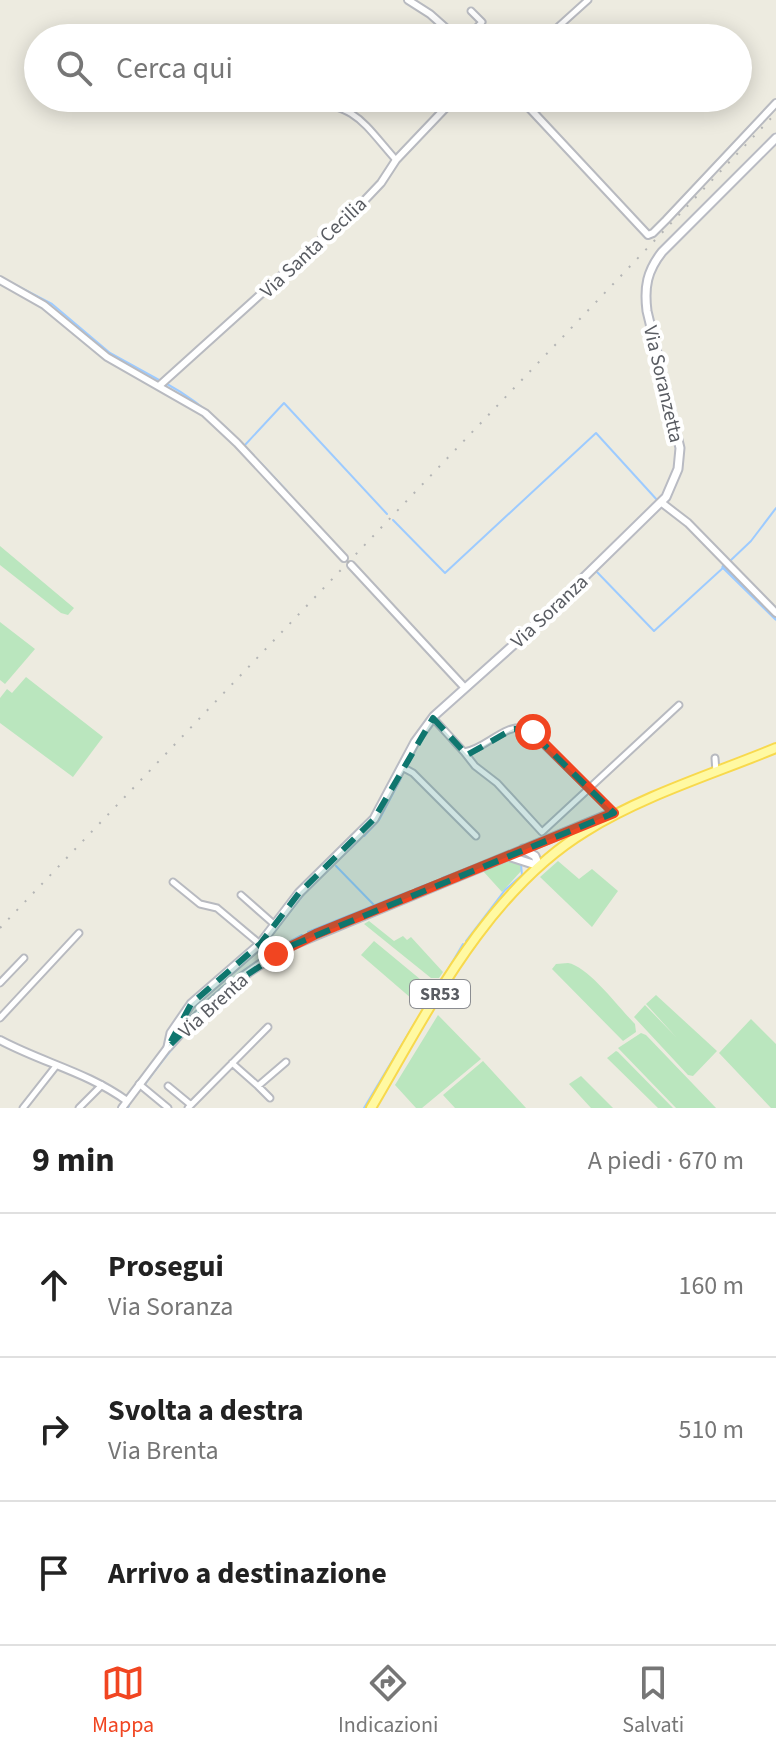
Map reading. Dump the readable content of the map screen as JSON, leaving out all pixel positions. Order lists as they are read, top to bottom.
{
  "streets": {
    "main road": [
      "Via Soranzetta",
      "Via Soranza",
      "SR53",
      "Via Brenta"
    ],
    "street": ["Via Santa Cecilia"]
  },
  "crossings": [
    ["Via Soranzetta", "Via Soranza"],
    ["Via Soranza", "Via Brenta"],
    ["SR53", "Via Brenta"]
  ],
  "page": {
    "search": "Cerca qui",
    "heading": ["9 min", "A piedi · 670 m"],
    "list": [
      ["Prosegui", "Via Soranza", "160 m"],
      ["Svolta a destra", "Via Brenta", "510 m"],
      "Arrivo a destinazione"
    ],
    "nav": ["Mappa", "Indicazioni", "Salvati"]
  }
}
